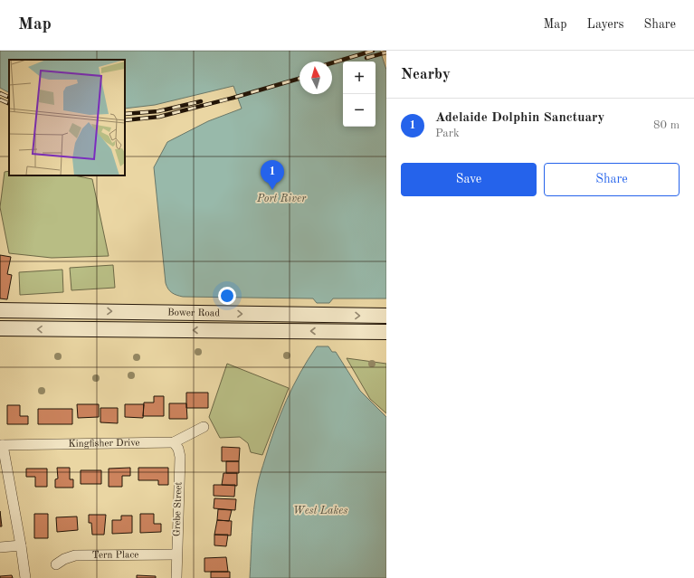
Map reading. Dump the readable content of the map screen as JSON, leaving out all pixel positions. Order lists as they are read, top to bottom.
{
  "streets": {
    "main road": ["Bower Road"],
    "street": ["Kingfisher Drive", "Grebe Street", "Tern Place"]
  },
  "crossings": [
    ["Kingfisher Drive", "Grebe Street"],
    ["Grebe Street", "Tern Place"]
  ],
  "water": ["Port River", "West Lakes"],
  "north": "top",
  "page": {
    "header": "Map",
    "nav": ["Map", "Layers", "Share"],
    "heading": "Nearby",
    "map_buttons": ["+", "−"],
    "list": [
      {
        "mark": "1",
        "name": "Adelaide Dolphin Sanctuary",
        "note": "Park",
        "value": "80 m"
      }
    ],
    "buttons": ["Save", "Share"],
    "pins": "1"
  }
}
